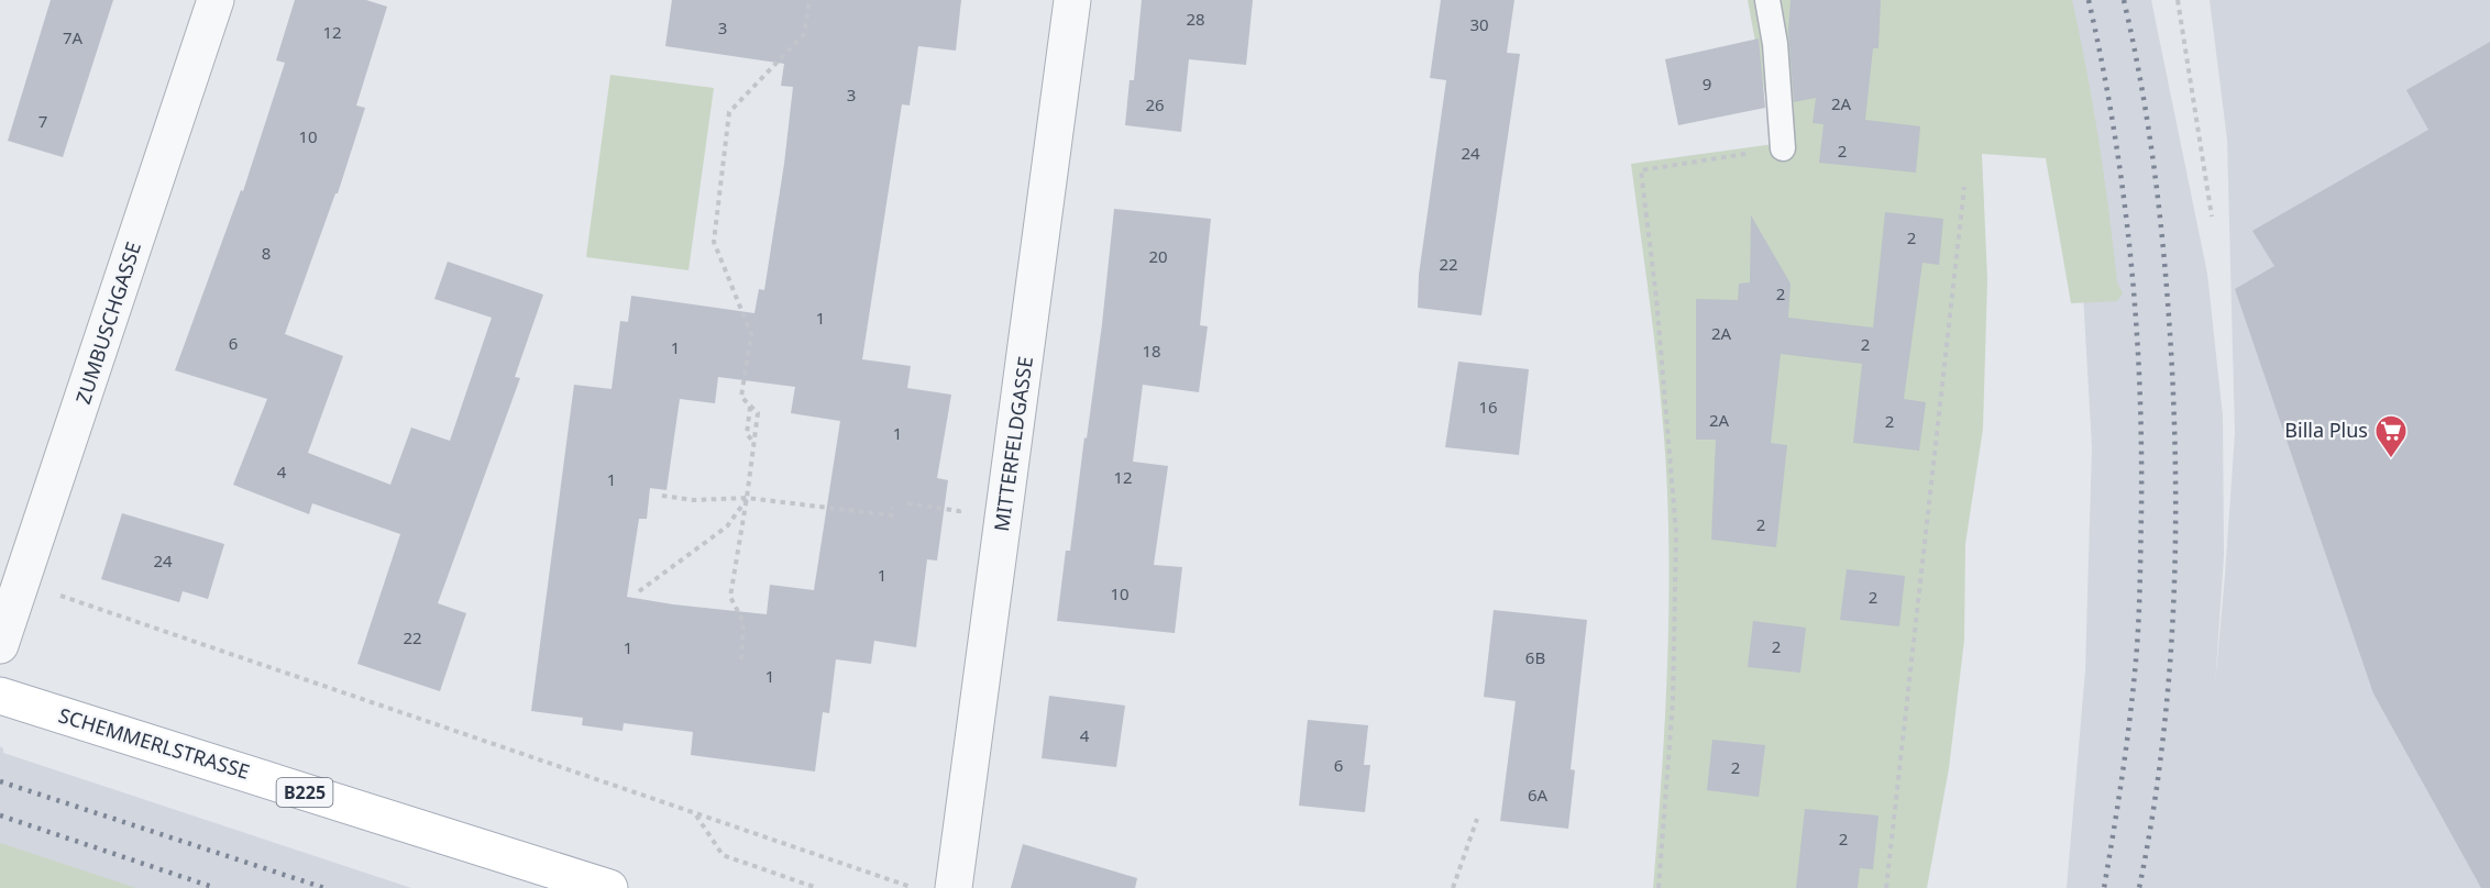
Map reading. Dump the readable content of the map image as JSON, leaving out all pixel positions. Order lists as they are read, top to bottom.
{
  "streets": {
    "main road": ["SCHEMMERLSTRASSE", "B225"],
    "street": ["ZUMBUSCHGASSE", "MITTERFELDGASSE"]
  },
  "places": {
    "supermarket": ["Billa Plus"]
  },
  "house_numbers": [
    "28",
    "30",
    "3",
    "12",
    "7A",
    "9",
    "3",
    "2A",
    "26",
    "7",
    "10",
    "2",
    "24",
    "2",
    "8",
    "20",
    "22",
    "2",
    "1",
    "2A",
    "6",
    "2",
    "1",
    "18",
    "16",
    "2A",
    "2",
    "1",
    "4",
    "12",
    "1",
    "2",
    "24",
    "1",
    "10",
    "2",
    "22",
    "2",
    "1",
    "6B",
    "1",
    "4",
    "6",
    "2",
    "6A",
    "2"
  ]
}
